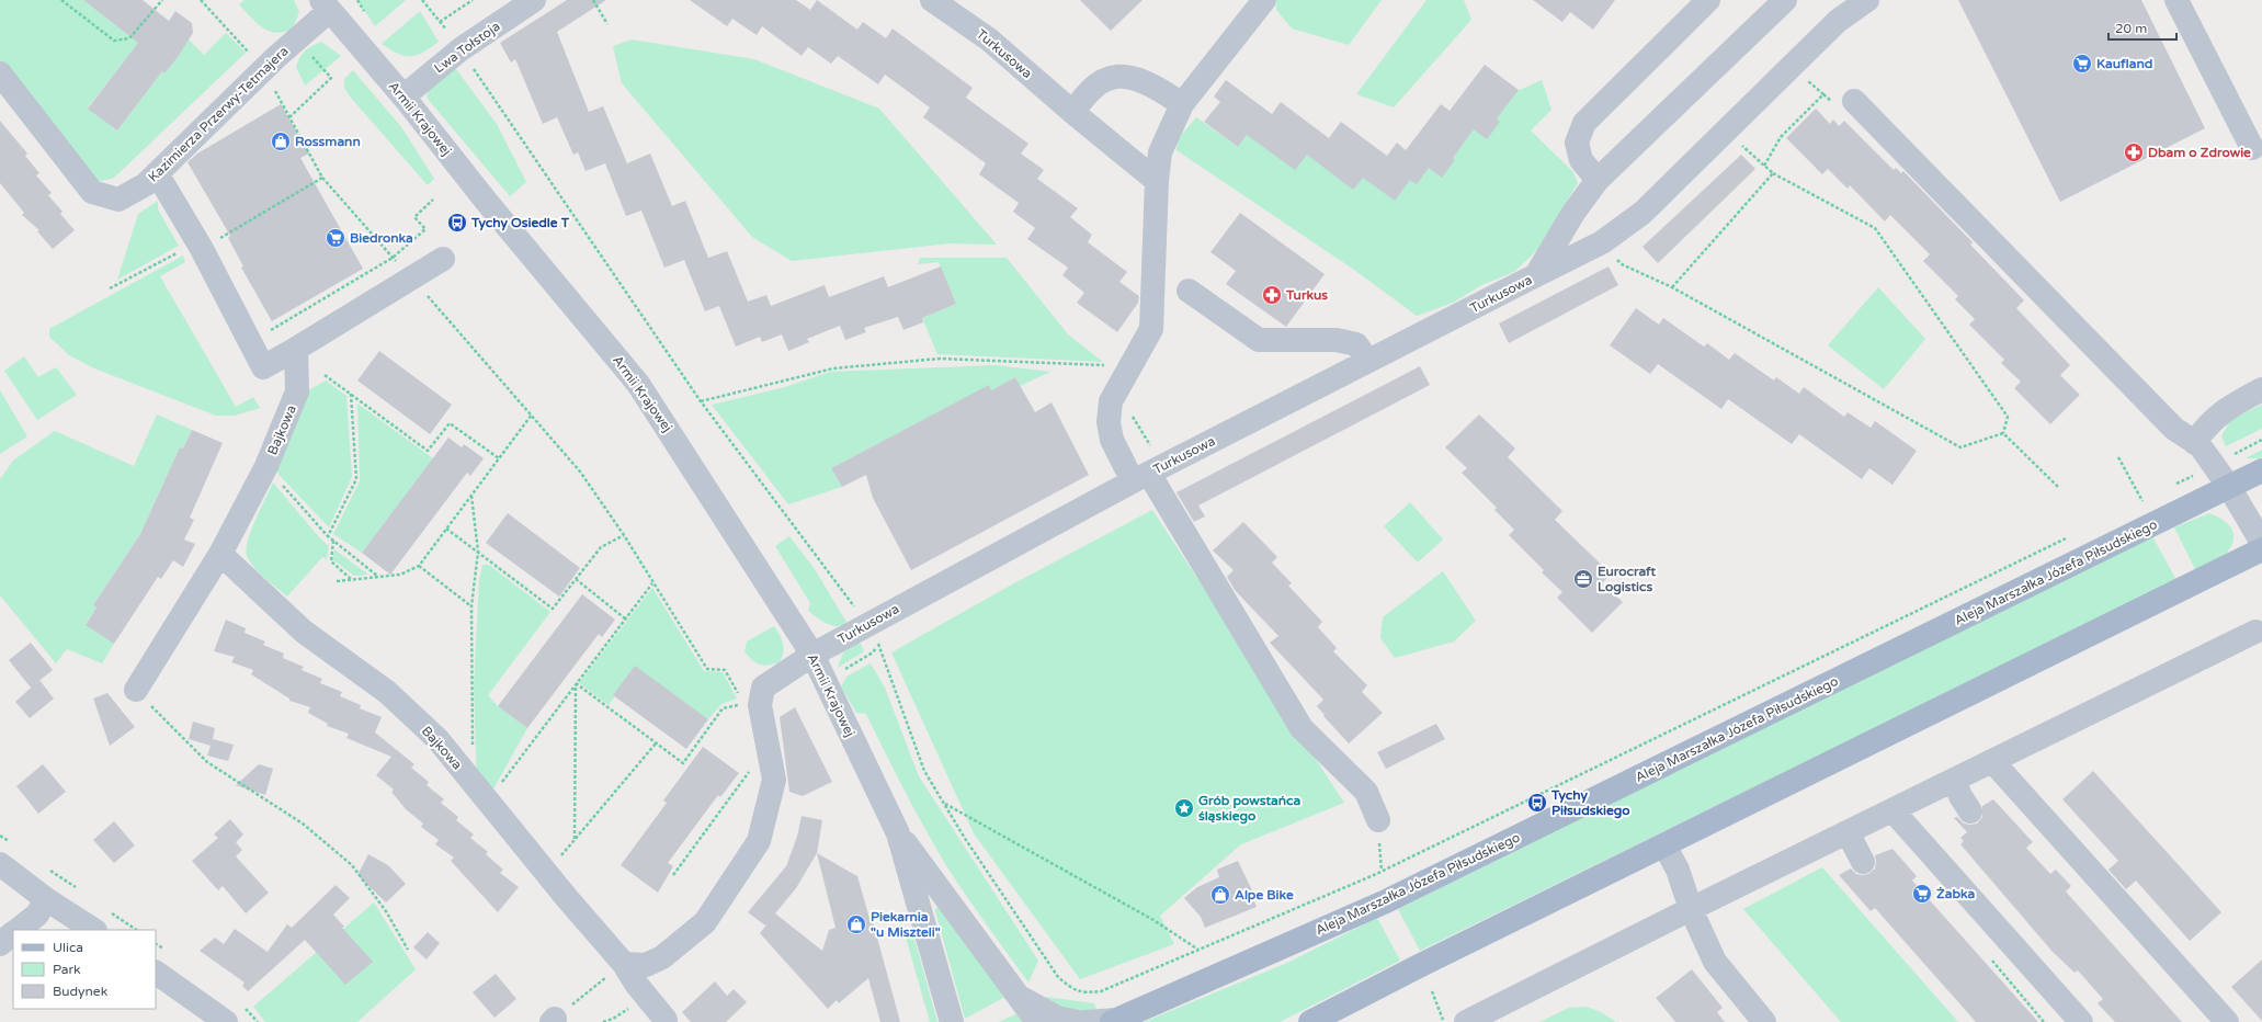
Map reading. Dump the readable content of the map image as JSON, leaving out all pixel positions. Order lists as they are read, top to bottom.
{
  "streets": {
    "main road": ["Aleja Marszałka Józefa Piłsudskiego"],
    "street": [
      "Lwa Tołstoja",
      "Turkusowa",
      "Kazimierza Przerwy-Tetmajera",
      "Armii Krajowej",
      "Bajkowa"
    ]
  },
  "crossings": [
    ["Lwa Tołstoja", "Armii Krajowej"],
    ["Turkusowa", "Armii Krajowej"],
    ["Kazimierza Przerwy-Tetmajera", "Armii Krajowej"]
  ],
  "places": {
    "supermarket": ["Kaufland", "Biedronka", "Żabka"],
    "shop": ["Rossmann", "Alpe Bike", "Piekarnia \"u Miszteli\""],
    "pharmacy": ["Dbam o Zdrowie", "Turkus"],
    "bus stop": ["Tychy Osiedle T", "Tychy Piłsudskiego"],
    "office": ["Eurocraft Logistics"],
    "place": ["Grób powstańca śląskiego"]
  },
  "legend": ["Ulica", "Park", "Budynek"],
  "scale_bar": "20 m"
}
